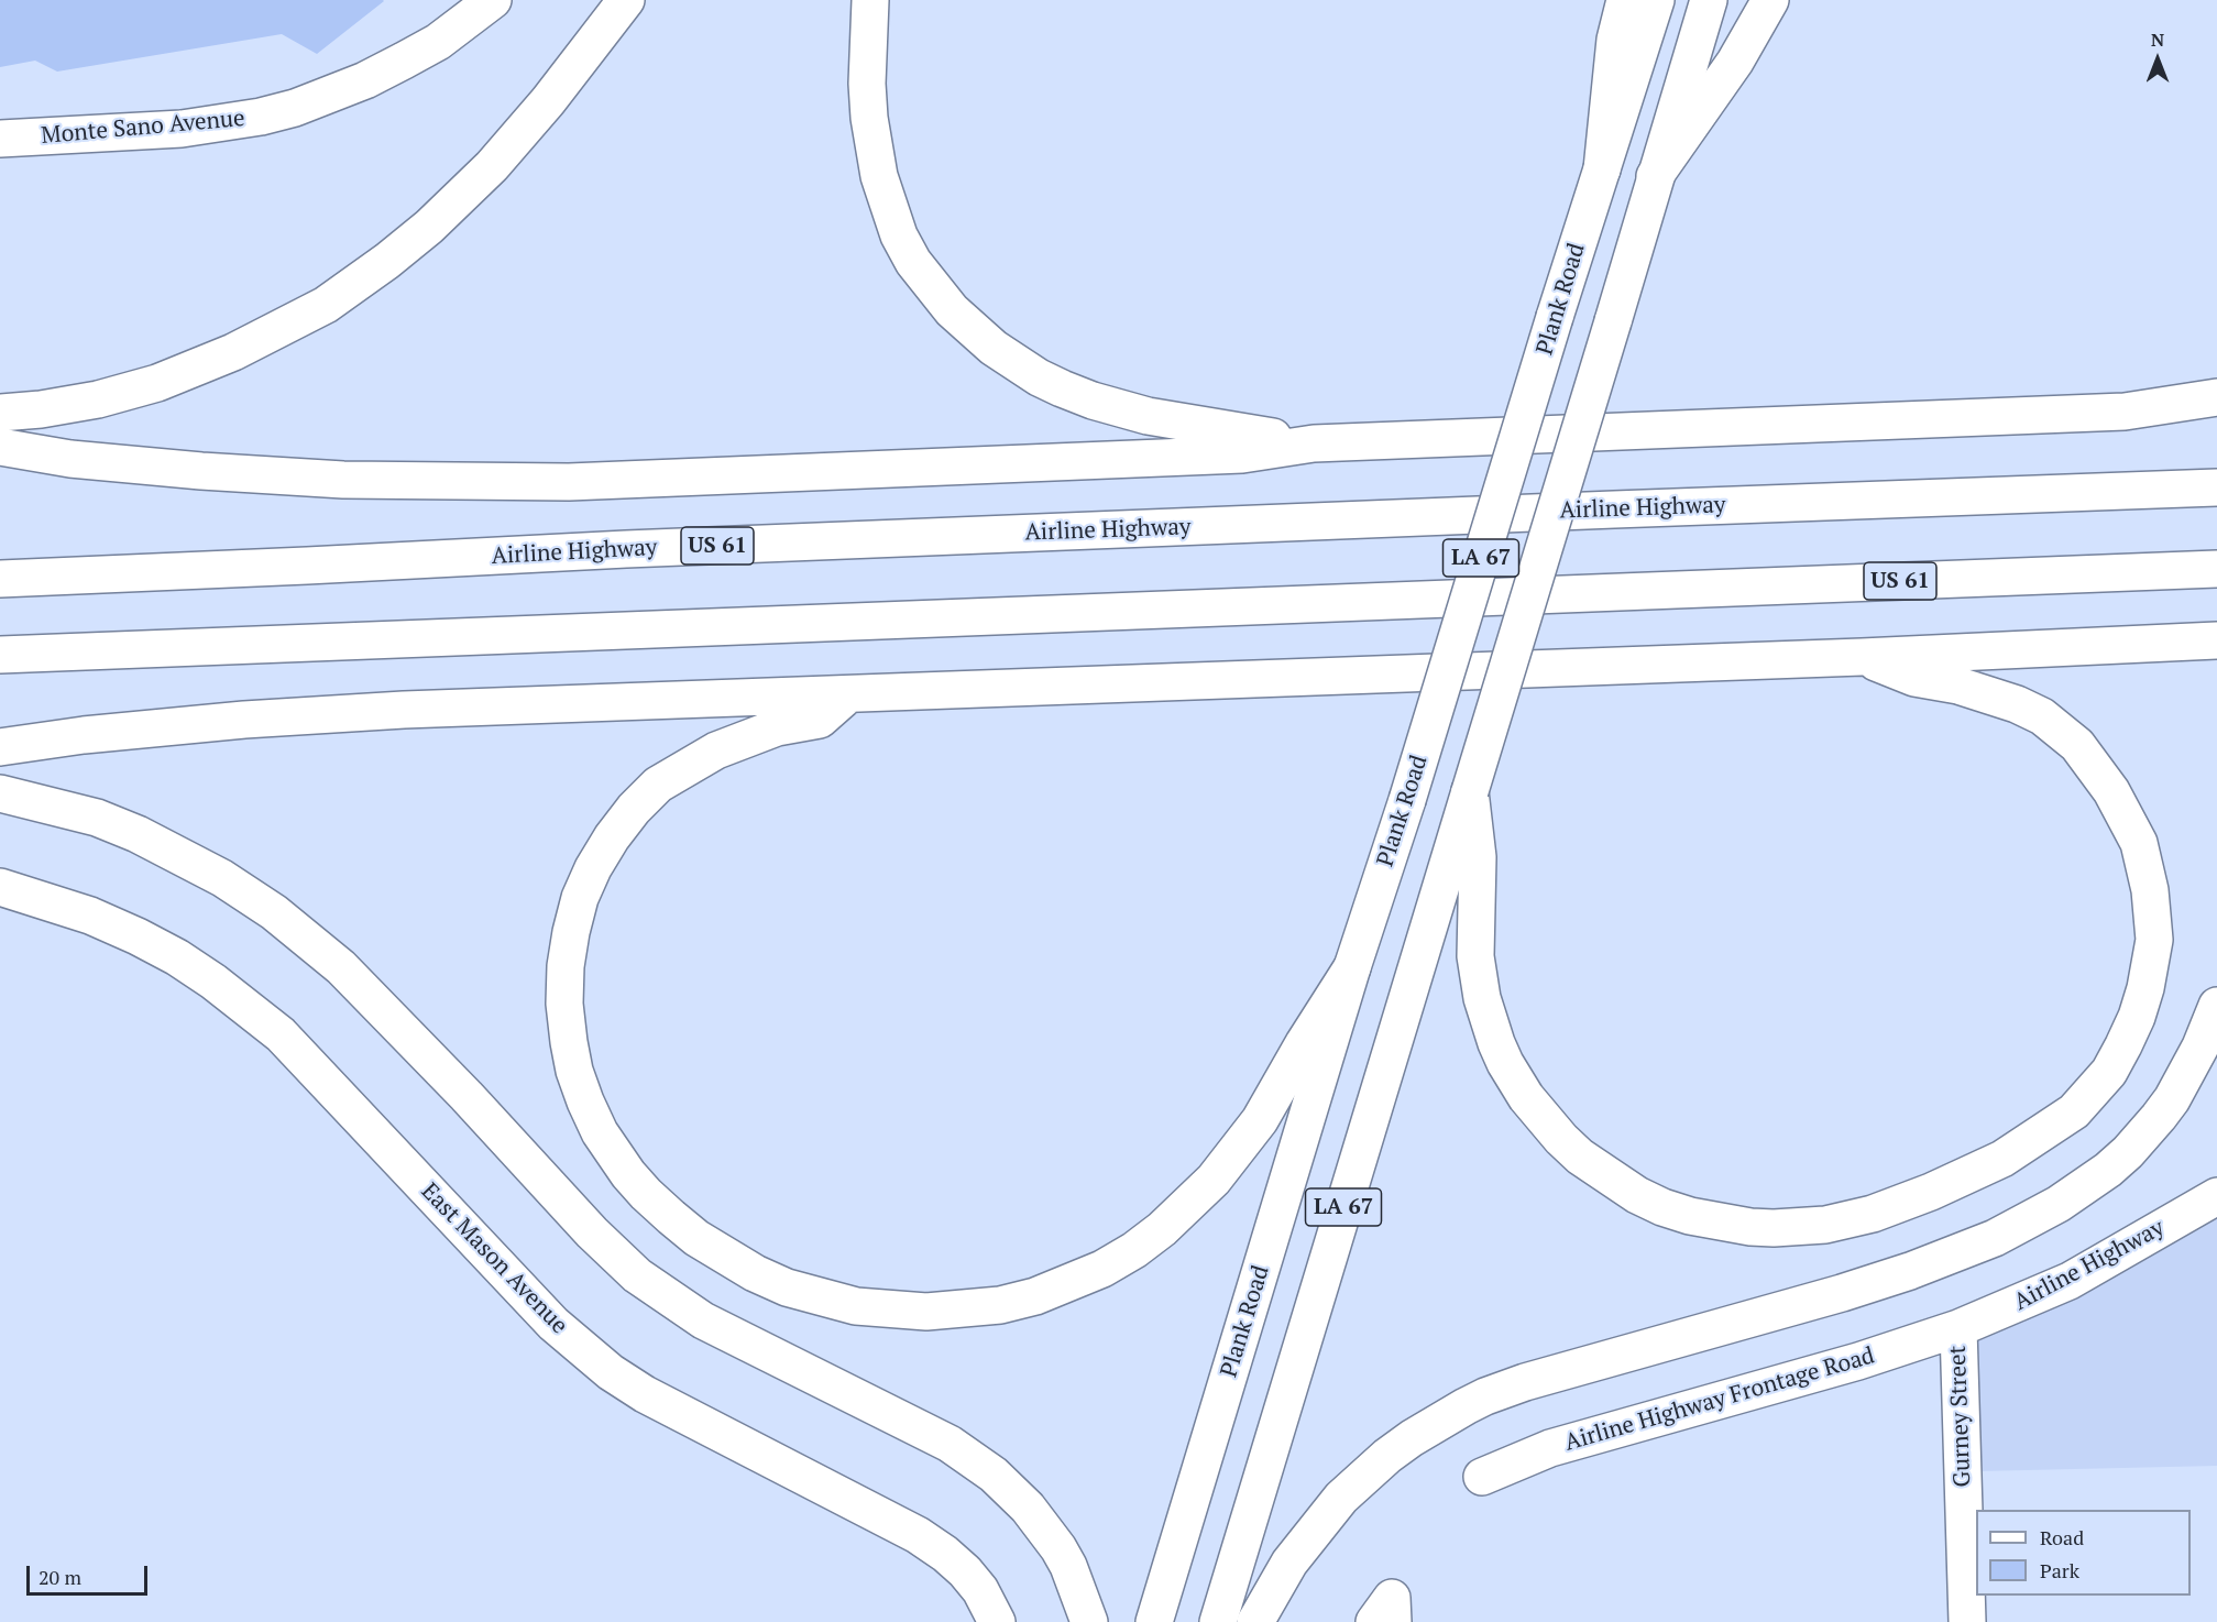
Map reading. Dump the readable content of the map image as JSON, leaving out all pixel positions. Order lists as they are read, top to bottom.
{
  "streets": {
    "main road": [
      "Monte Sano Avenue",
      "Plank Road",
      "Airline Highway",
      "US 61",
      "LA 67",
      "East Mason Avenue",
      "Airline Highway Frontage Road",
      "Gurney Street"
    ]
  },
  "crossings": [
    ["Airline Highway", "Airline Highway Frontage Road"],
    ["Airline Highway", "Gurney Street"],
    ["Airline Highway Frontage Road", "Gurney Street"]
  ],
  "legend": ["Road", "Park"],
  "scale_bar": "20 m",
  "north": "top"
}
